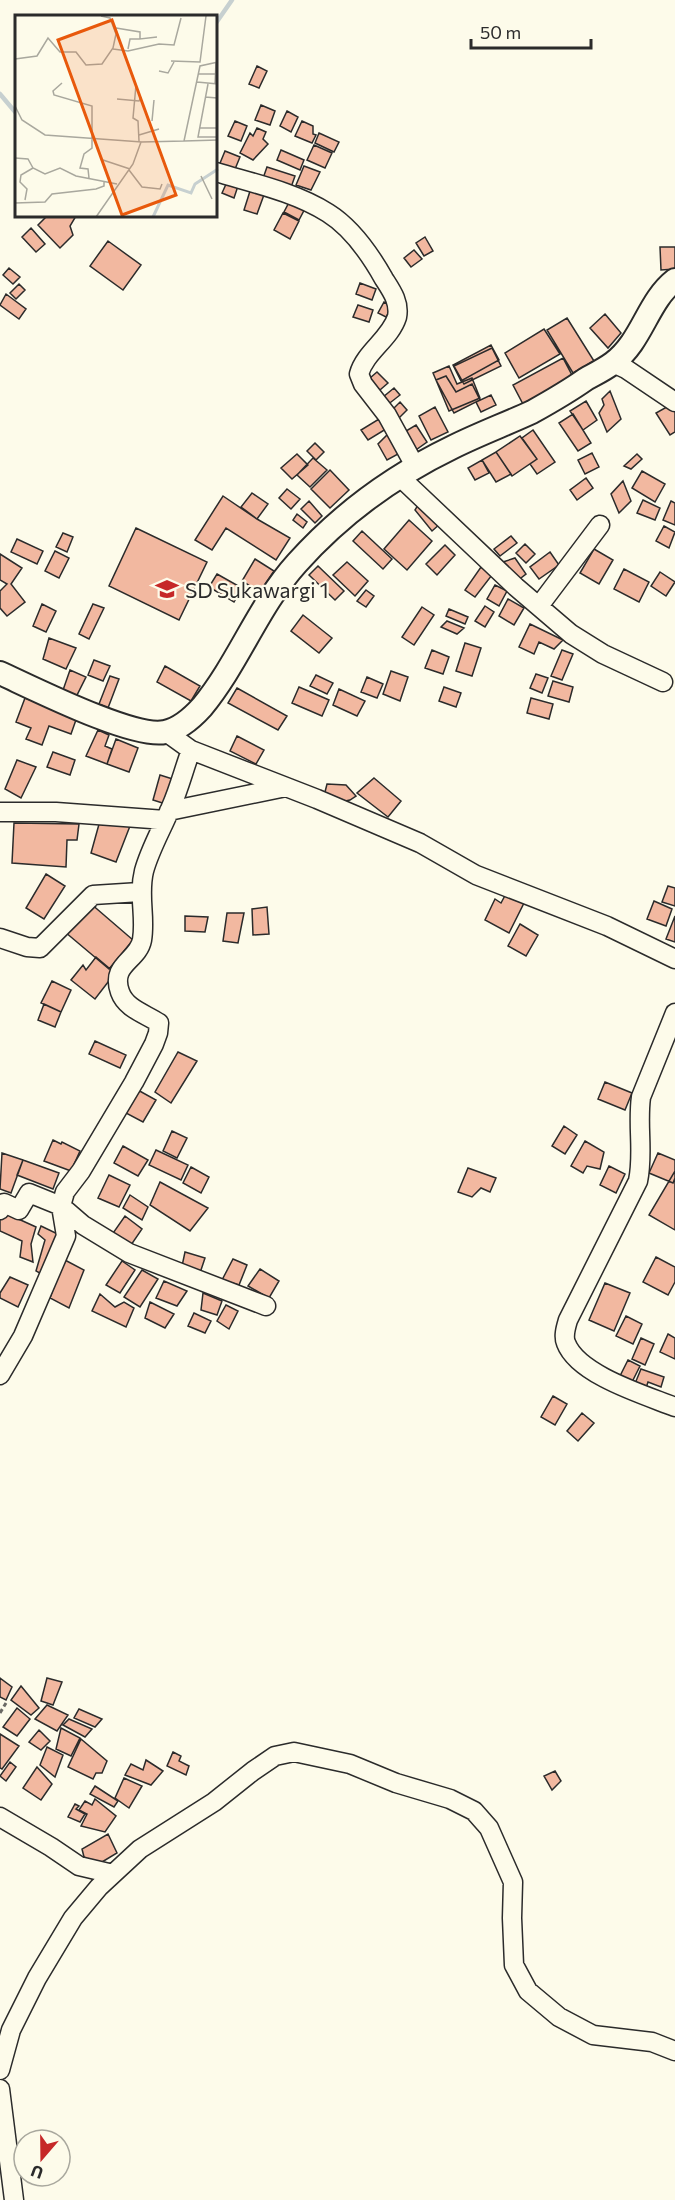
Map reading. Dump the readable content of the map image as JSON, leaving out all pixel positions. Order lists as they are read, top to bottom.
{
  "places": {
    "school or university": ["SD Sukawargi 1"]
  },
  "scale_bar": "50 m",
  "north": "bottom"
}
